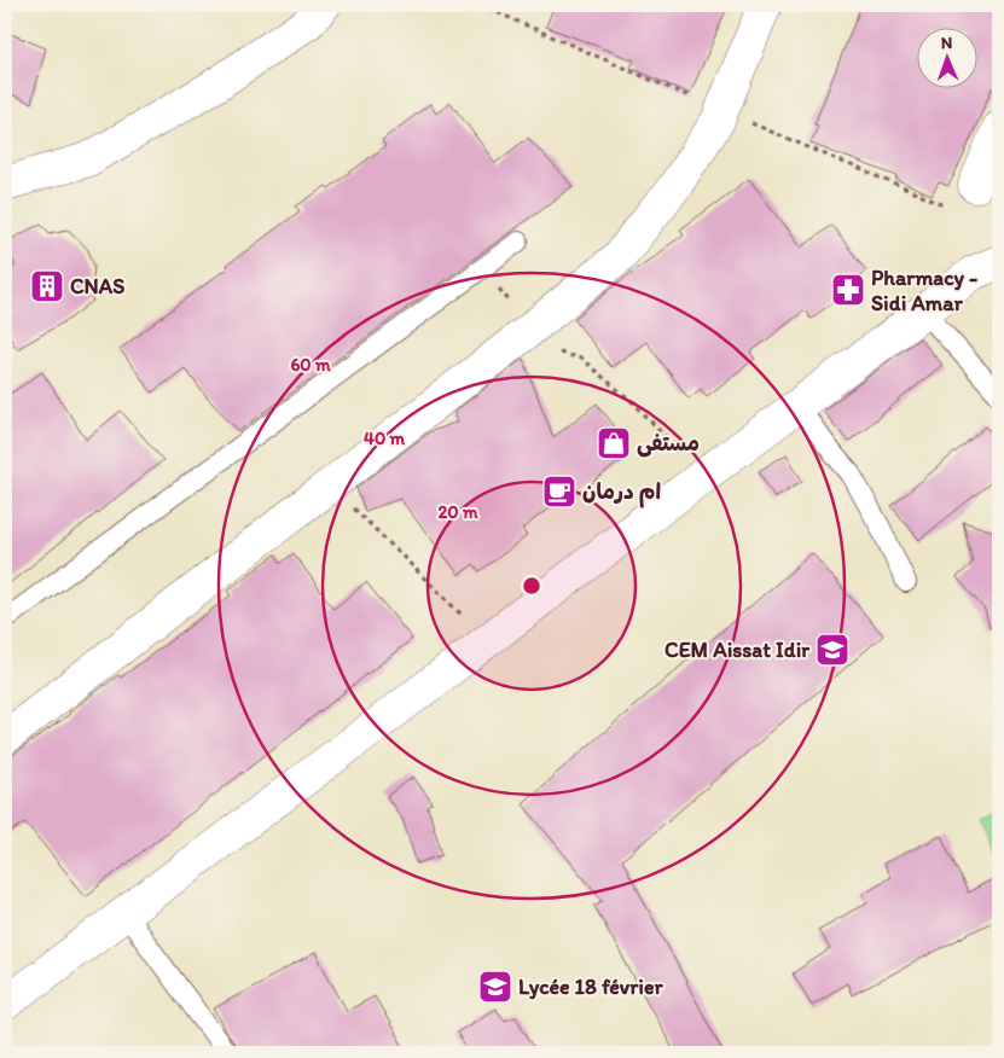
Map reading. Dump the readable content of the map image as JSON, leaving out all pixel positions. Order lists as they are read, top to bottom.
{
  "places": {
    "building": ["CNAS"],
    "pharmacy": ["Pharmacy - Sidi Amar"],
    "shop": ["مستفى"],
    "cafe": ["ام درمان"],
    "school or university": ["CEM Aissat Idir", "Lycée 18 février"]
  },
  "north": "top",
  "rings": ["60 m", "40 m", "20 m"]
}
